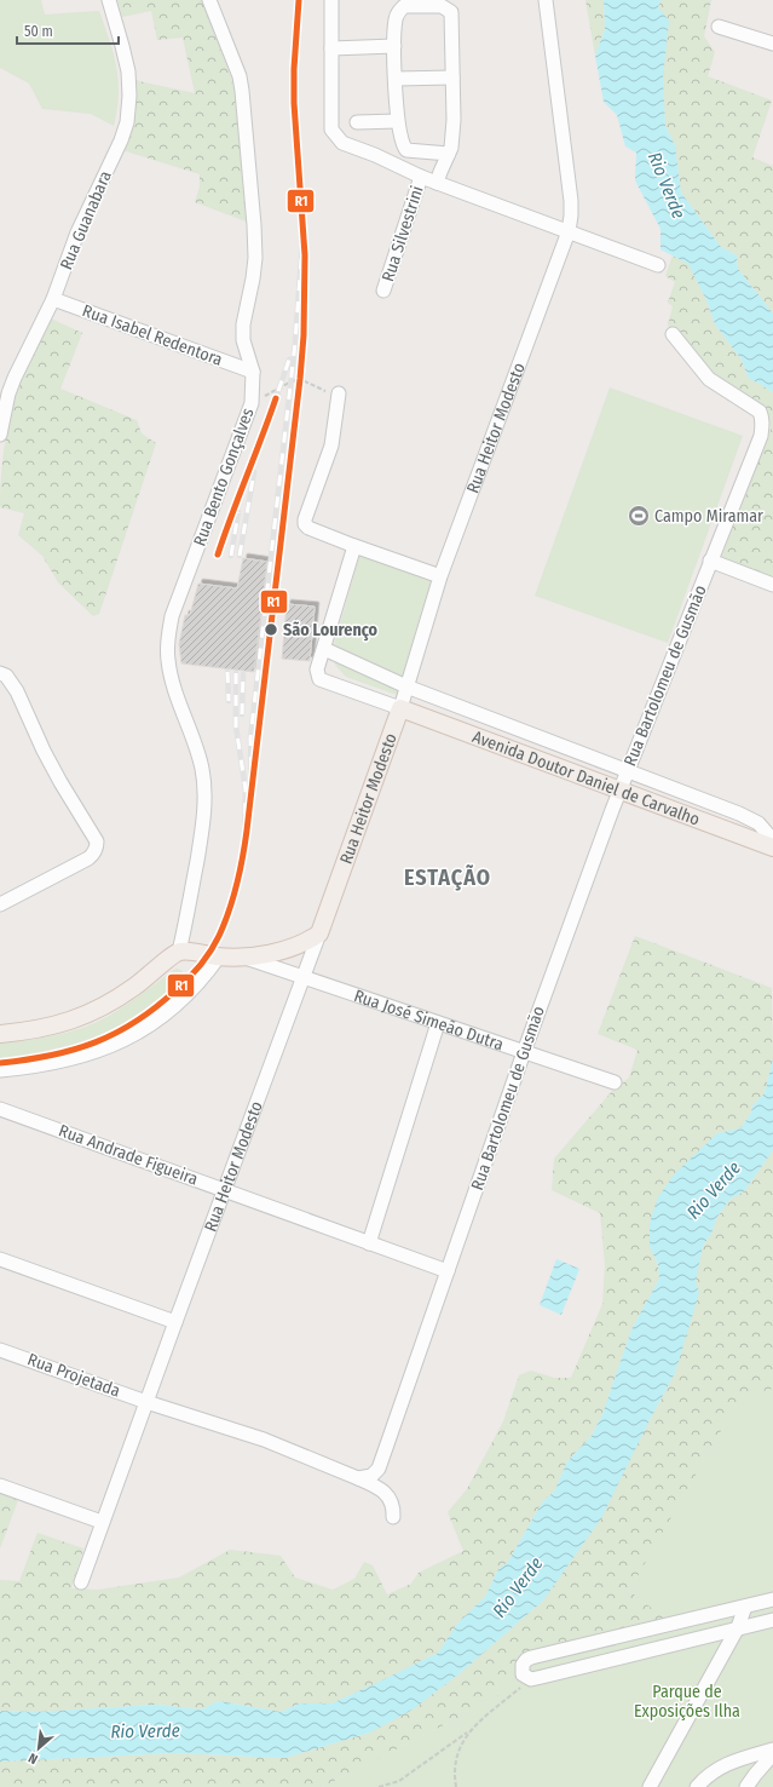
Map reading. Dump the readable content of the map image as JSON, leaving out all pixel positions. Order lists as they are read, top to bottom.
{
  "streets": {
    "main road": ["Rua Heitor Modesto", "Avenida Doutor Daniel de Carvalho", "Rua José Simeão Dutra"],
    "street": [
      "Rua Guanabara",
      "Rua Silvestrini",
      "Rua Isabel Redentora",
      "Rua Bento Gonçalves",
      "Rua Bartolomeu de Gusmão",
      "Rua Andrade Figueira",
      "Rua Projetada"
    ]
  },
  "crossings": [
    ["Rua Guanabara", "Rua Isabel Redentora"],
    ["Rua Isabel Redentora", "Rua Bento Gonçalves"],
    ["Rua Heitor Modesto", "Avenida Doutor Daniel de Carvalho"],
    ["Rua Heitor Modesto", "Rua José Simeão Dutra"],
    ["Rua Heitor Modesto", "Rua Andrade Figueira"],
    ["Rua Heitor Modesto", "Rua Projetada"],
    ["Rua Bento Gonçalves", "Rua José Simeão Dutra"],
    ["Rua Bartolomeu de Gusmão", "Avenida Doutor Daniel de Carvalho"],
    ["Rua Bartolomeu de Gusmão", "Rua José Simeão Dutra"],
    ["Rua Bartolomeu de Gusmão", "Rua Andrade Figueira"]
  ],
  "districts": ["ESTAÇÃO"],
  "water": ["Rio Verde"],
  "parks": ["Parque de Exposições Ilha"],
  "places": {
    "sports": ["Campo Miramar"],
    "other": ["São Lourenço"]
  },
  "lines": ["transit line R1"],
  "scale_bar": "50 m",
  "north": "bottom left"
}
